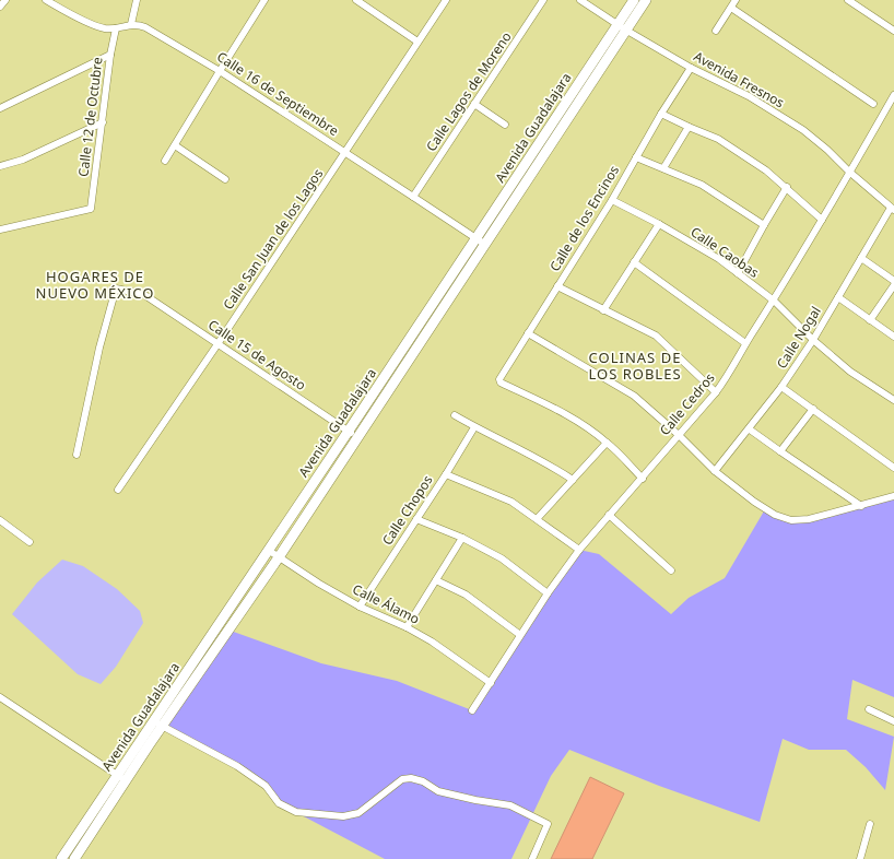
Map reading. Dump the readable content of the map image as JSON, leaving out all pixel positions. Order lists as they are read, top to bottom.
{
  "streets": {
    "street": [
      "Avenida Fresnos",
      "Calle Lagos de Moreno",
      "Calle 16 de Septiembre",
      "Calle 12 de Octubre",
      "Avenida Guadalajara",
      "Calle de los Encinos",
      "Calle San Juan de los Lagos",
      "Calle Caobas",
      "Calle Nogal",
      "Calle 15 de Agosto",
      "Calle Cedros",
      "Calle Chopos",
      "Calle Álamo"
    ]
  },
  "crossings": [
    ["Avenida Fresnos", "Avenida Guadalajara"],
    ["Avenida Fresnos", "Calle de los Encinos"],
    ["Avenida Fresnos", "Calle Nogal"],
    ["Avenida Fresnos", "Calle Cedros"],
    ["Calle Lagos de Moreno", "Calle 16 de Septiembre"],
    ["Calle 16 de Septiembre", "Avenida Guadalajara"],
    ["Calle 16 de Septiembre", "Calle San Juan de los Lagos"],
    ["Avenida Guadalajara", "Calle 15 de Agosto"],
    ["Avenida Guadalajara", "Calle Álamo"],
    ["Calle de los Encinos", "Calle Caobas"],
    ["Calle San Juan de los Lagos", "Calle 15 de Agosto"],
    ["Calle Caobas", "Calle Nogal"],
    ["Calle Caobas", "Calle Cedros"],
    ["Calle Cedros", "Calle Álamo"],
    ["Calle Chopos", "Calle Álamo"]
  ],
  "districts": ["HOGARES DE NUEVO MÉXICO", "COLINAS DE LOS ROBLES"]
}
